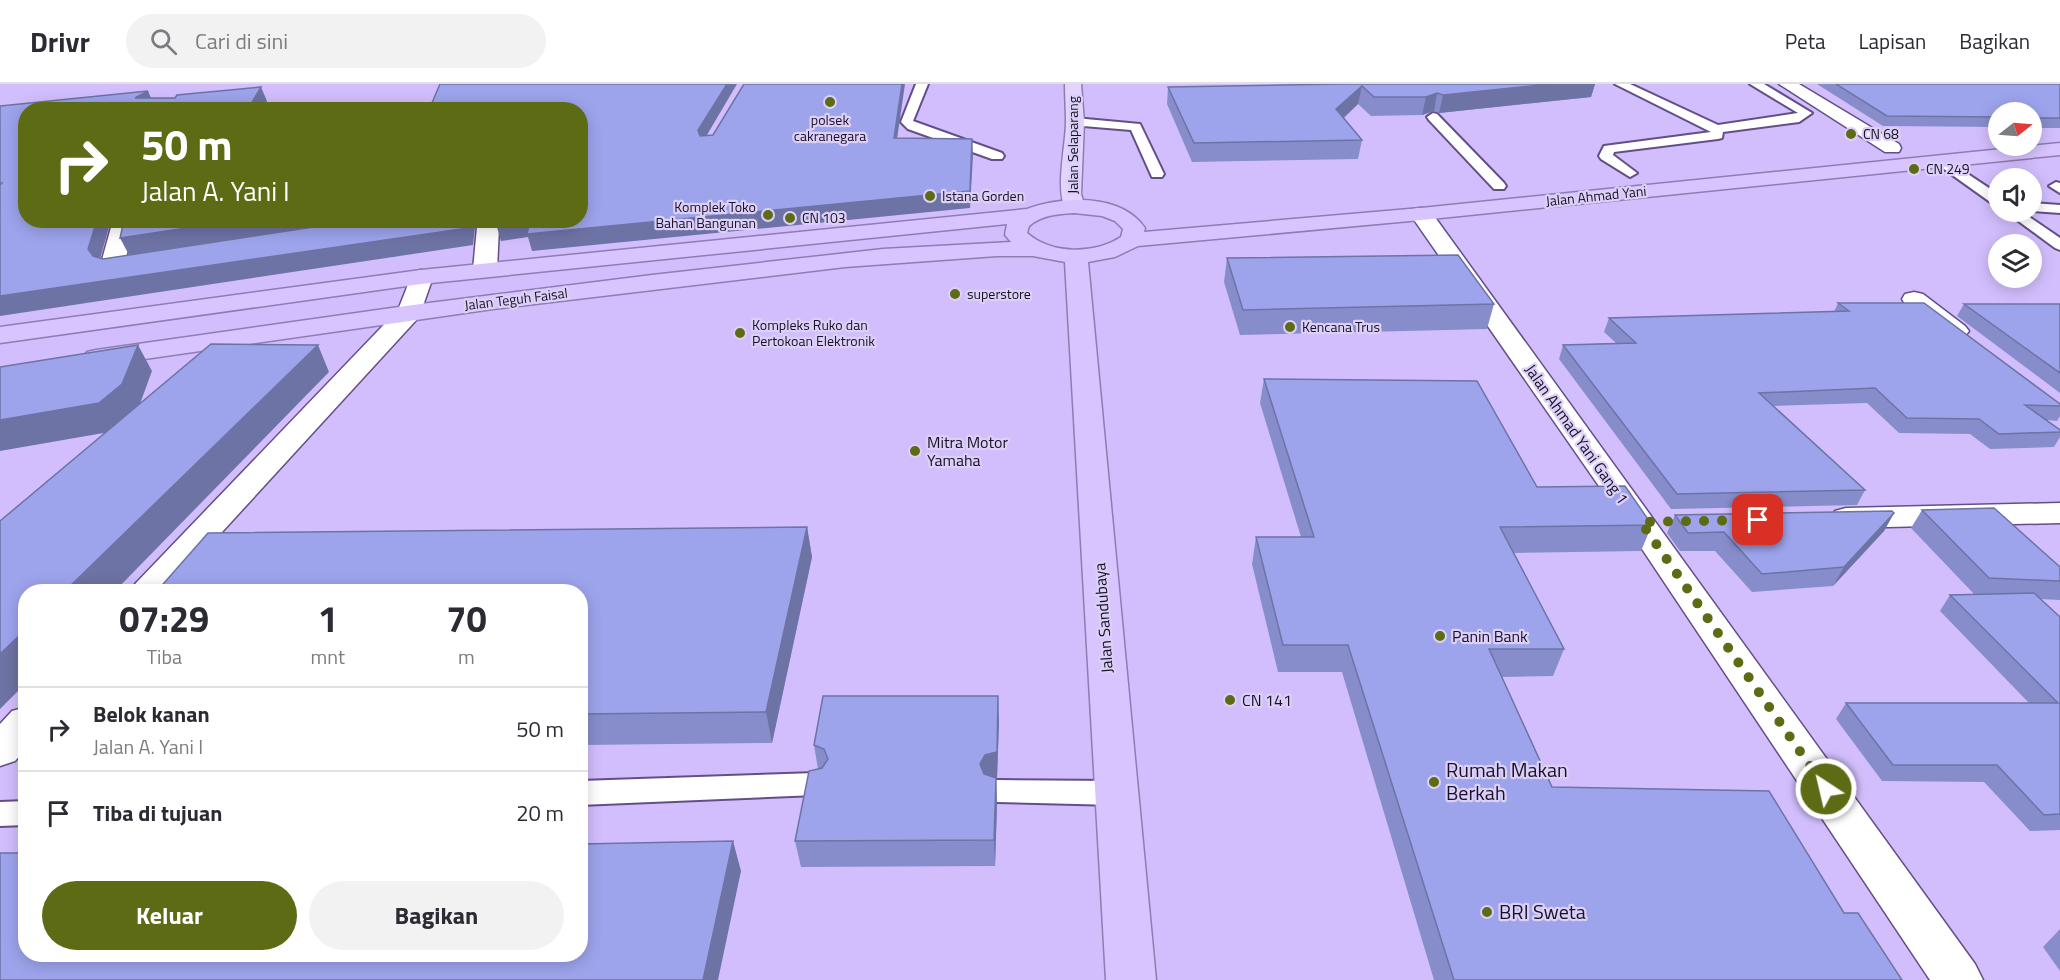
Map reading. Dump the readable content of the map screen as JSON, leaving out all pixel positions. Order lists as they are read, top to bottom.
{
  "streets": {
    "highway": ["Jalan Ahmad Yani", "Jalan Teguh Faisal", "Jalan Sandubaya"],
    "main road": ["Jalan Selaparang"],
    "street": ["Jalan Ahmad Yani Gang 1"]
  },
  "crossings": [
    ["Jalan Selaparang", "Jalan Teguh Faisal"],
    ["Jalan Ahmad Yani", "Jalan Teguh Faisal"],
    ["Jalan Ahmad Yani", "Jalan Ahmad Yani Gang 1"],
    ["Jalan Teguh Faisal", "Jalan Sandubaya"]
  ],
  "places": [
    "polsek cakranegara",
    "CN 68",
    "CN 249",
    "Istana Gorden",
    "Komplek Toko Bahan Bangunan",
    "CN 103",
    "superstore",
    "Kencana Trus",
    "Kompleks Ruko dan Pertokoan Elektronik",
    "Mitra Motor Yamaha",
    "Panin Bank",
    "CN 141",
    "Rumah Makan Berkah",
    "BRI Sweta"
  ],
  "north": "right",
  "page": {
    "header": "Drivr",
    "search": "Cari di sini",
    "nav": ["Peta", "Lapisan", "Bagikan"],
    "turn": ["50 m", "Jalan A. Yani I"],
    "eta": [
      "07:29",
      "Tiba",
      "1",
      "mnt",
      "70",
      "m"
    ],
    "list": [
      {
        "name": "Belok kanan",
        "note": "Jalan A. Yani I",
        "value": "50 m"
      },
      {
        "name": "Tiba di tujuan",
        "value": "20 m"
      }
    ],
    "buttons": ["Keluar", "Bagikan"]
  }
}
